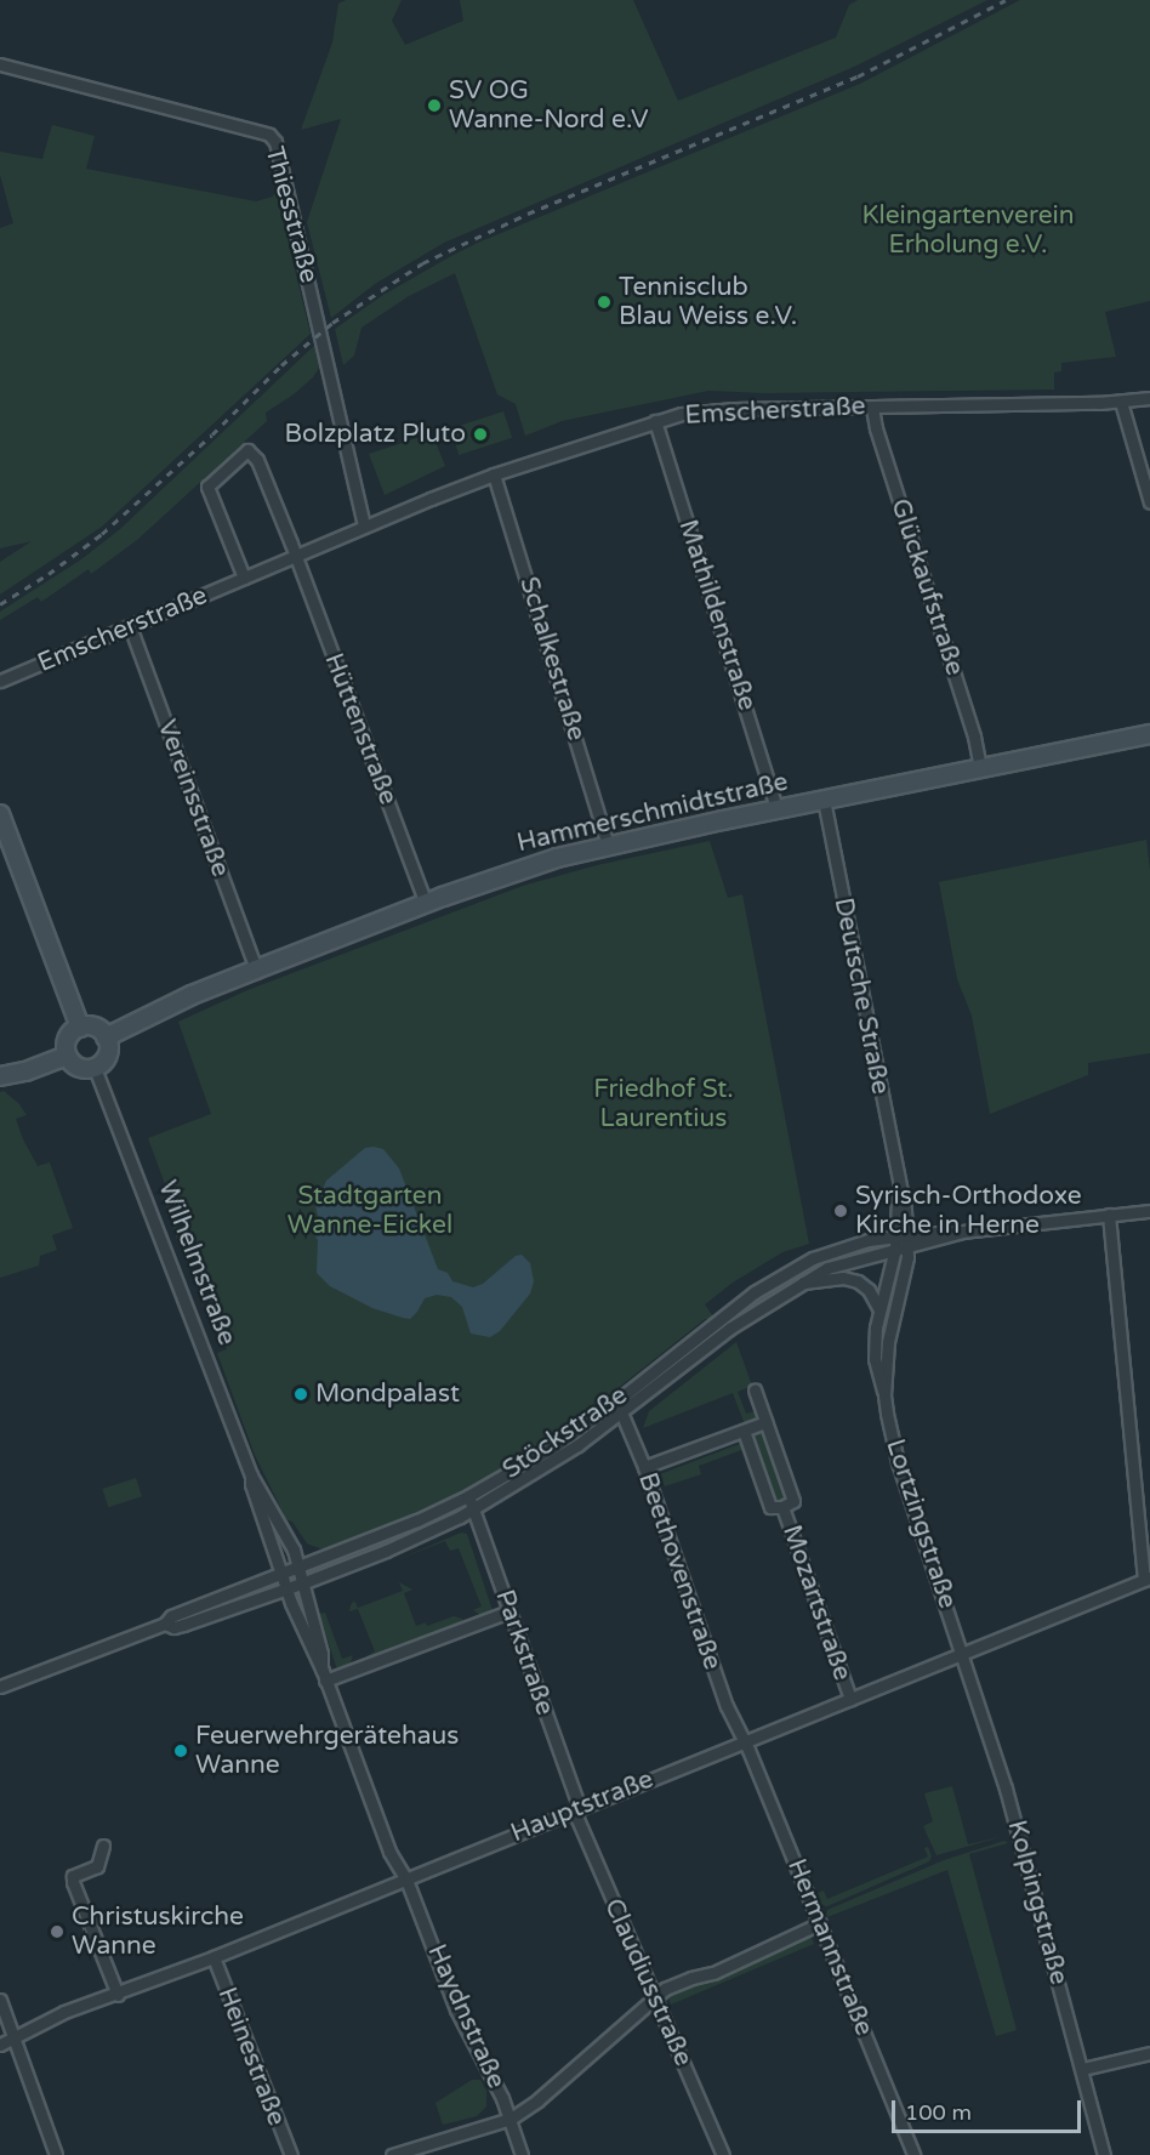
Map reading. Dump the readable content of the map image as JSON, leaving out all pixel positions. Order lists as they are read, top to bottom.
{
  "streets": {
    "main road": ["Hammerschmidtstraße"],
    "street": [
      "Thiesstraße",
      "Emscherstraße",
      "Glückaufstraße",
      "Mathildenstraße",
      "Schalkestraße",
      "Hüttenstraße",
      "Vereinsstraße",
      "Deutsche Straße",
      "Wilhelmstraße",
      "Stöckstraße",
      "Lortzingstraße",
      "Beethovenstraße",
      "Mozartstraße",
      "Parkstraße",
      "Hauptstraße",
      "Kolpingstraße",
      "Hermannstraße",
      "Claudiusstraße",
      "Haydnstraße",
      "Heinestraße"
    ]
  },
  "crossings": [
    ["Thiesstraße", "Emscherstraße"],
    ["Emscherstraße", "Glückaufstraße"],
    ["Emscherstraße", "Mathildenstraße"],
    ["Emscherstraße", "Schalkestraße"],
    ["Emscherstraße", "Hüttenstraße"],
    ["Emscherstraße", "Vereinsstraße"],
    ["Glückaufstraße", "Hammerschmidtstraße"],
    ["Mathildenstraße", "Hammerschmidtstraße"],
    ["Schalkestraße", "Hammerschmidtstraße"],
    ["Hüttenstraße", "Hammerschmidtstraße"],
    ["Vereinsstraße", "Hammerschmidtstraße"],
    ["Hammerschmidtstraße", "Deutsche Straße"],
    ["Hammerschmidtstraße", "Wilhelmstraße"],
    ["Deutsche Straße", "Lortzingstraße"],
    ["Wilhelmstraße", "Stöckstraße"],
    ["Wilhelmstraße", "Hauptstraße"],
    ["Wilhelmstraße", "Haydnstraße"],
    ["Stöckstraße", "Lortzingstraße"],
    ["Stöckstraße", "Beethovenstraße"],
    ["Stöckstraße", "Parkstraße"],
    ["Lortzingstraße", "Hauptstraße"],
    ["Lortzingstraße", "Kolpingstraße"],
    ["Beethovenstraße", "Hauptstraße"],
    ["Beethovenstraße", "Hermannstraße"],
    ["Mozartstraße", "Hauptstraße"],
    ["Parkstraße", "Hauptstraße"],
    ["Parkstraße", "Claudiusstraße"],
    ["Hauptstraße", "Kolpingstraße"],
    ["Hauptstraße", "Hermannstraße"],
    ["Hauptstraße", "Claudiusstraße"],
    ["Hauptstraße", "Haydnstraße"],
    ["Hauptstraße", "Heinestraße"]
  ],
  "parks": ["Kleingartenverein Erholung e.V.", "Friedhof St. Laurentius", "Stadtgarten Wanne-Eickel"],
  "places": [
    "SV OG Wanne-Nord e.V",
    "Tennisclub Blau Weiss e.V.",
    "Bolzplatz Pluto",
    "Syrisch-Orthodoxe Kirche in Herne",
    "Mondpalast",
    "Feuerwehrgerätehaus Wanne",
    "Christuskirche Wanne"
  ],
  "scale_bar": "100 m"
}
